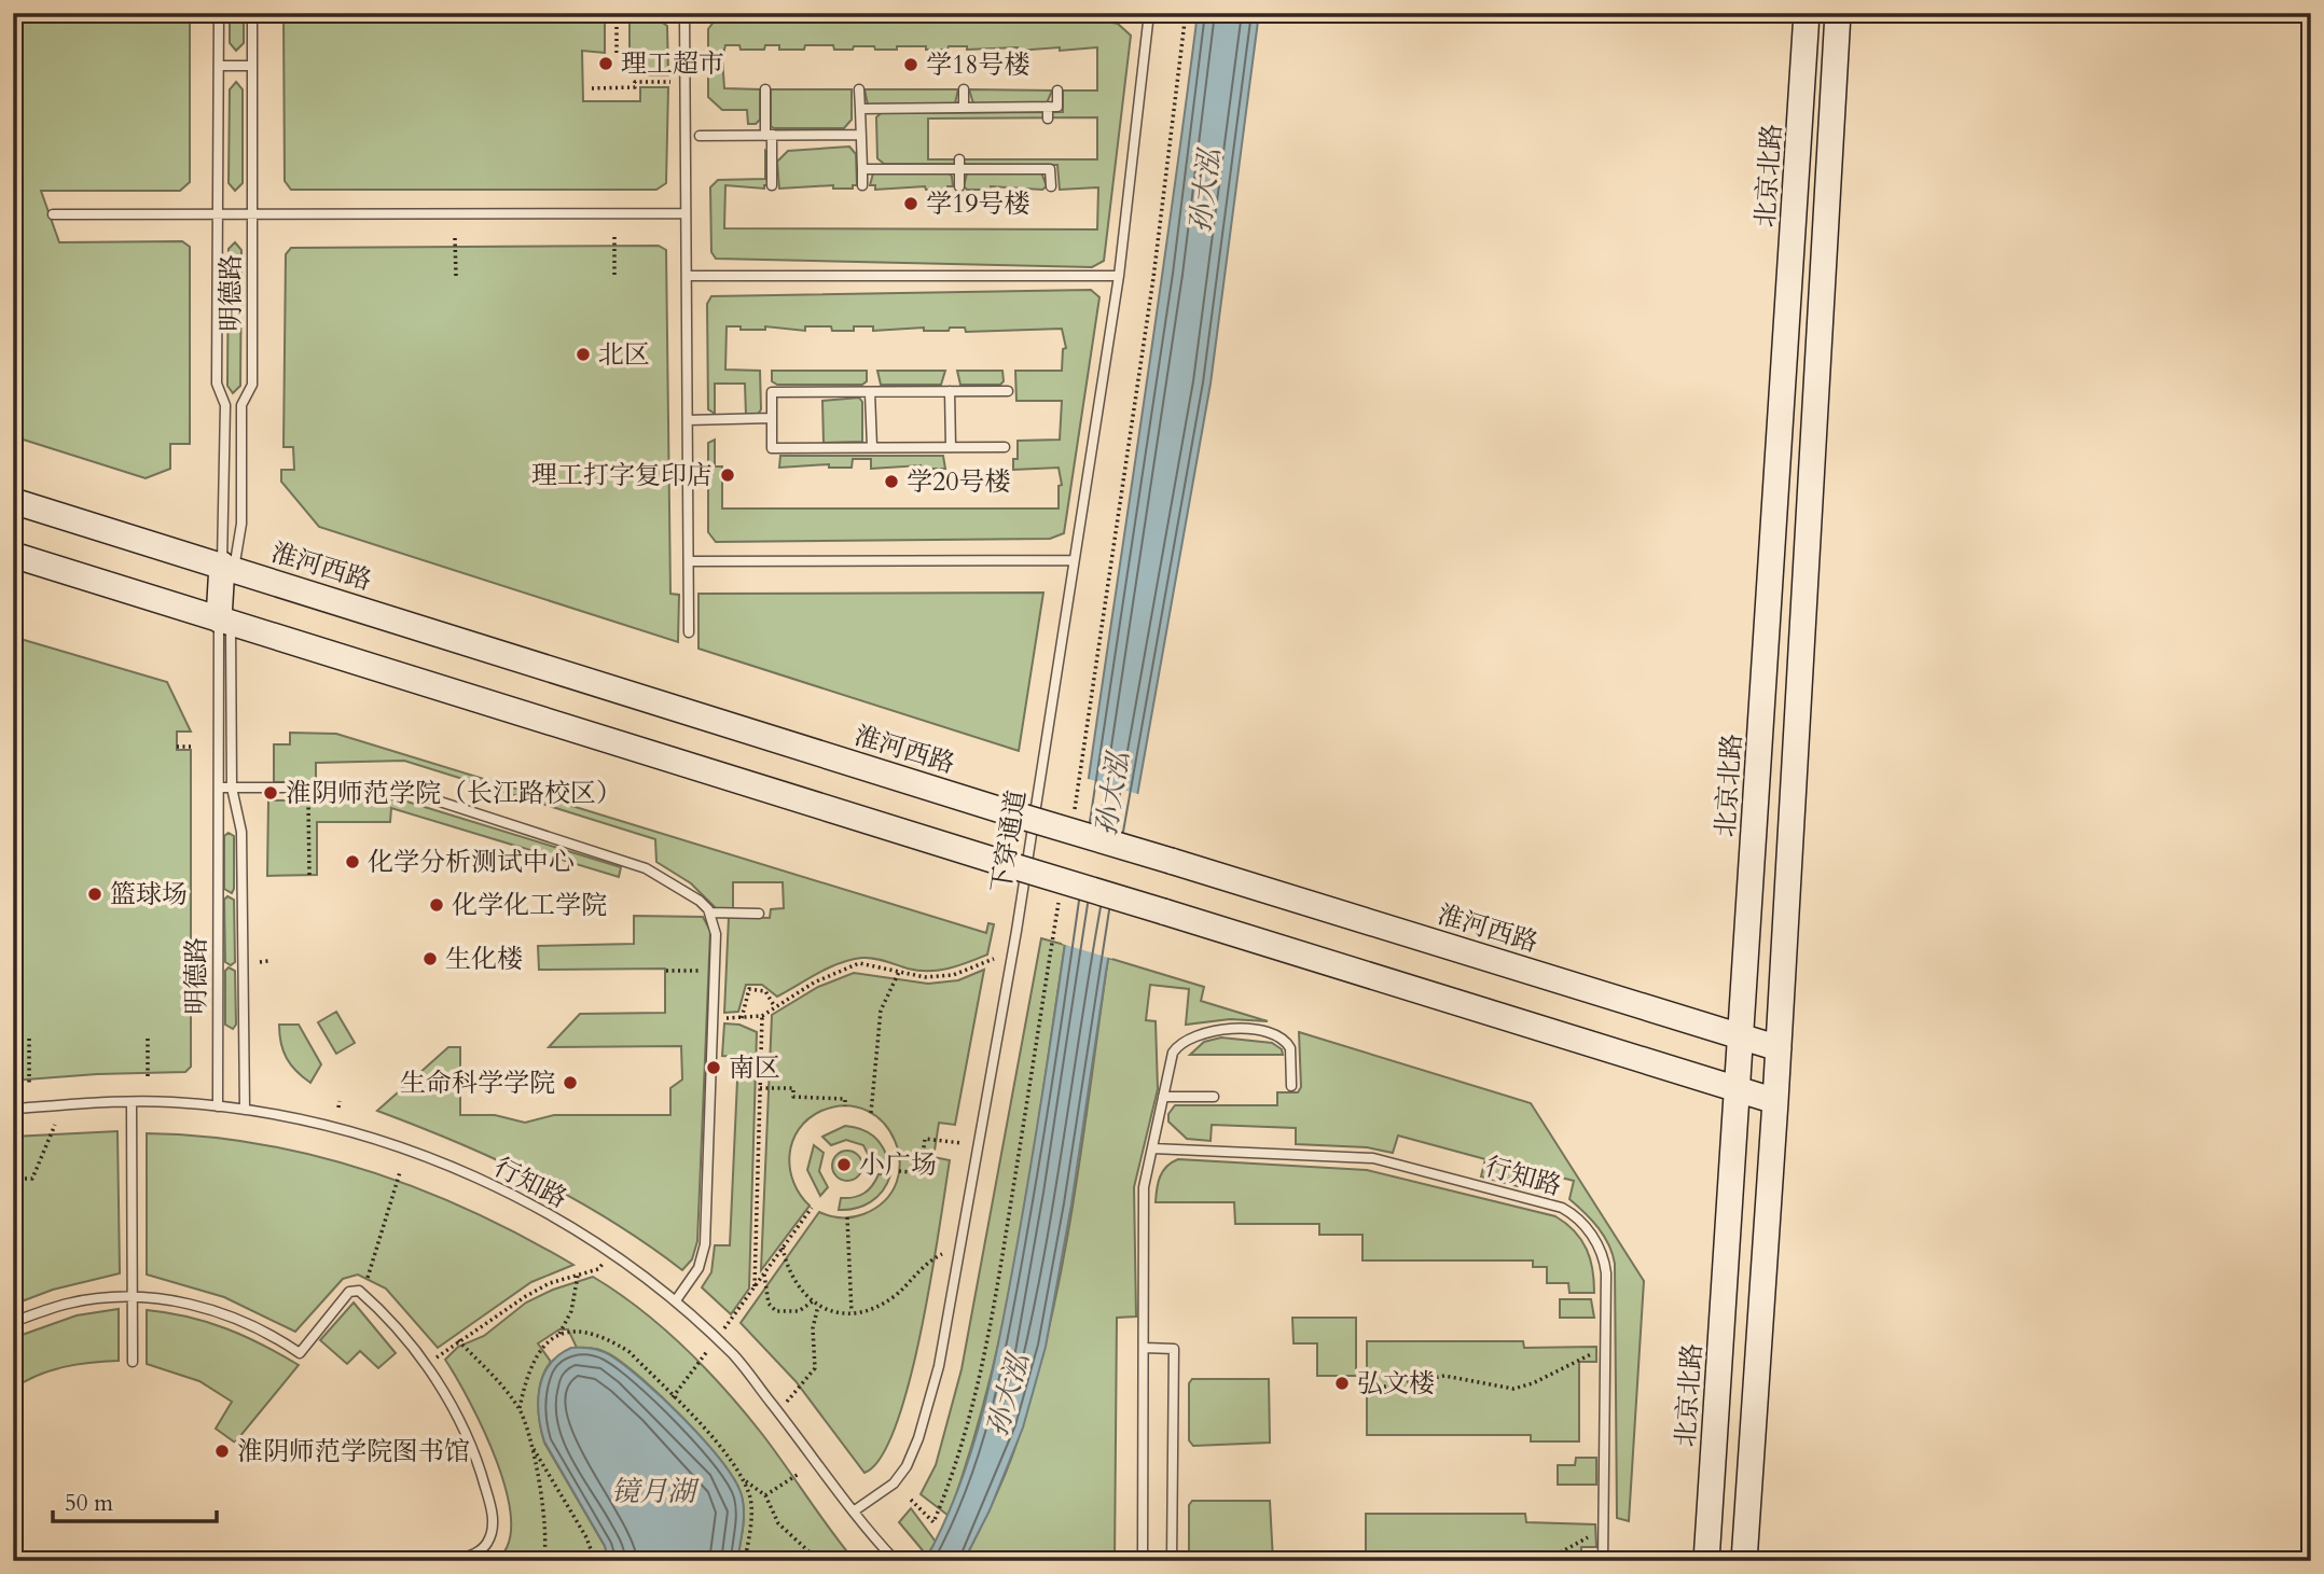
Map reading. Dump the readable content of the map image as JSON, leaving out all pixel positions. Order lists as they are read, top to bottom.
{
  "streets": {
    "main road": ["北京北路", "淮河西路"],
    "lane": ["明德路", "下穿通道", "行知路"]
  },
  "crossings": [
    ["北京北路", "淮河西路"],
    ["明德路", "淮河西路"],
    ["明德路", "行知路"],
    ["下穿通道", "行知路"]
  ],
  "water": ["孙大泓", "镜月湖"],
  "places": [
    "理工超市",
    "学18号楼",
    "学19号楼",
    "北区",
    "理工打字复印店",
    "学20号楼",
    "淮阴师范学院（长江路校区）",
    "化学分析测试中心",
    "篮球场",
    "化学化工学院",
    "生化楼",
    "南区",
    "生命科学学院",
    "小广场",
    "弘文楼",
    "淮阴师范学院图书馆"
  ],
  "scale_bar": "50 m"
}
